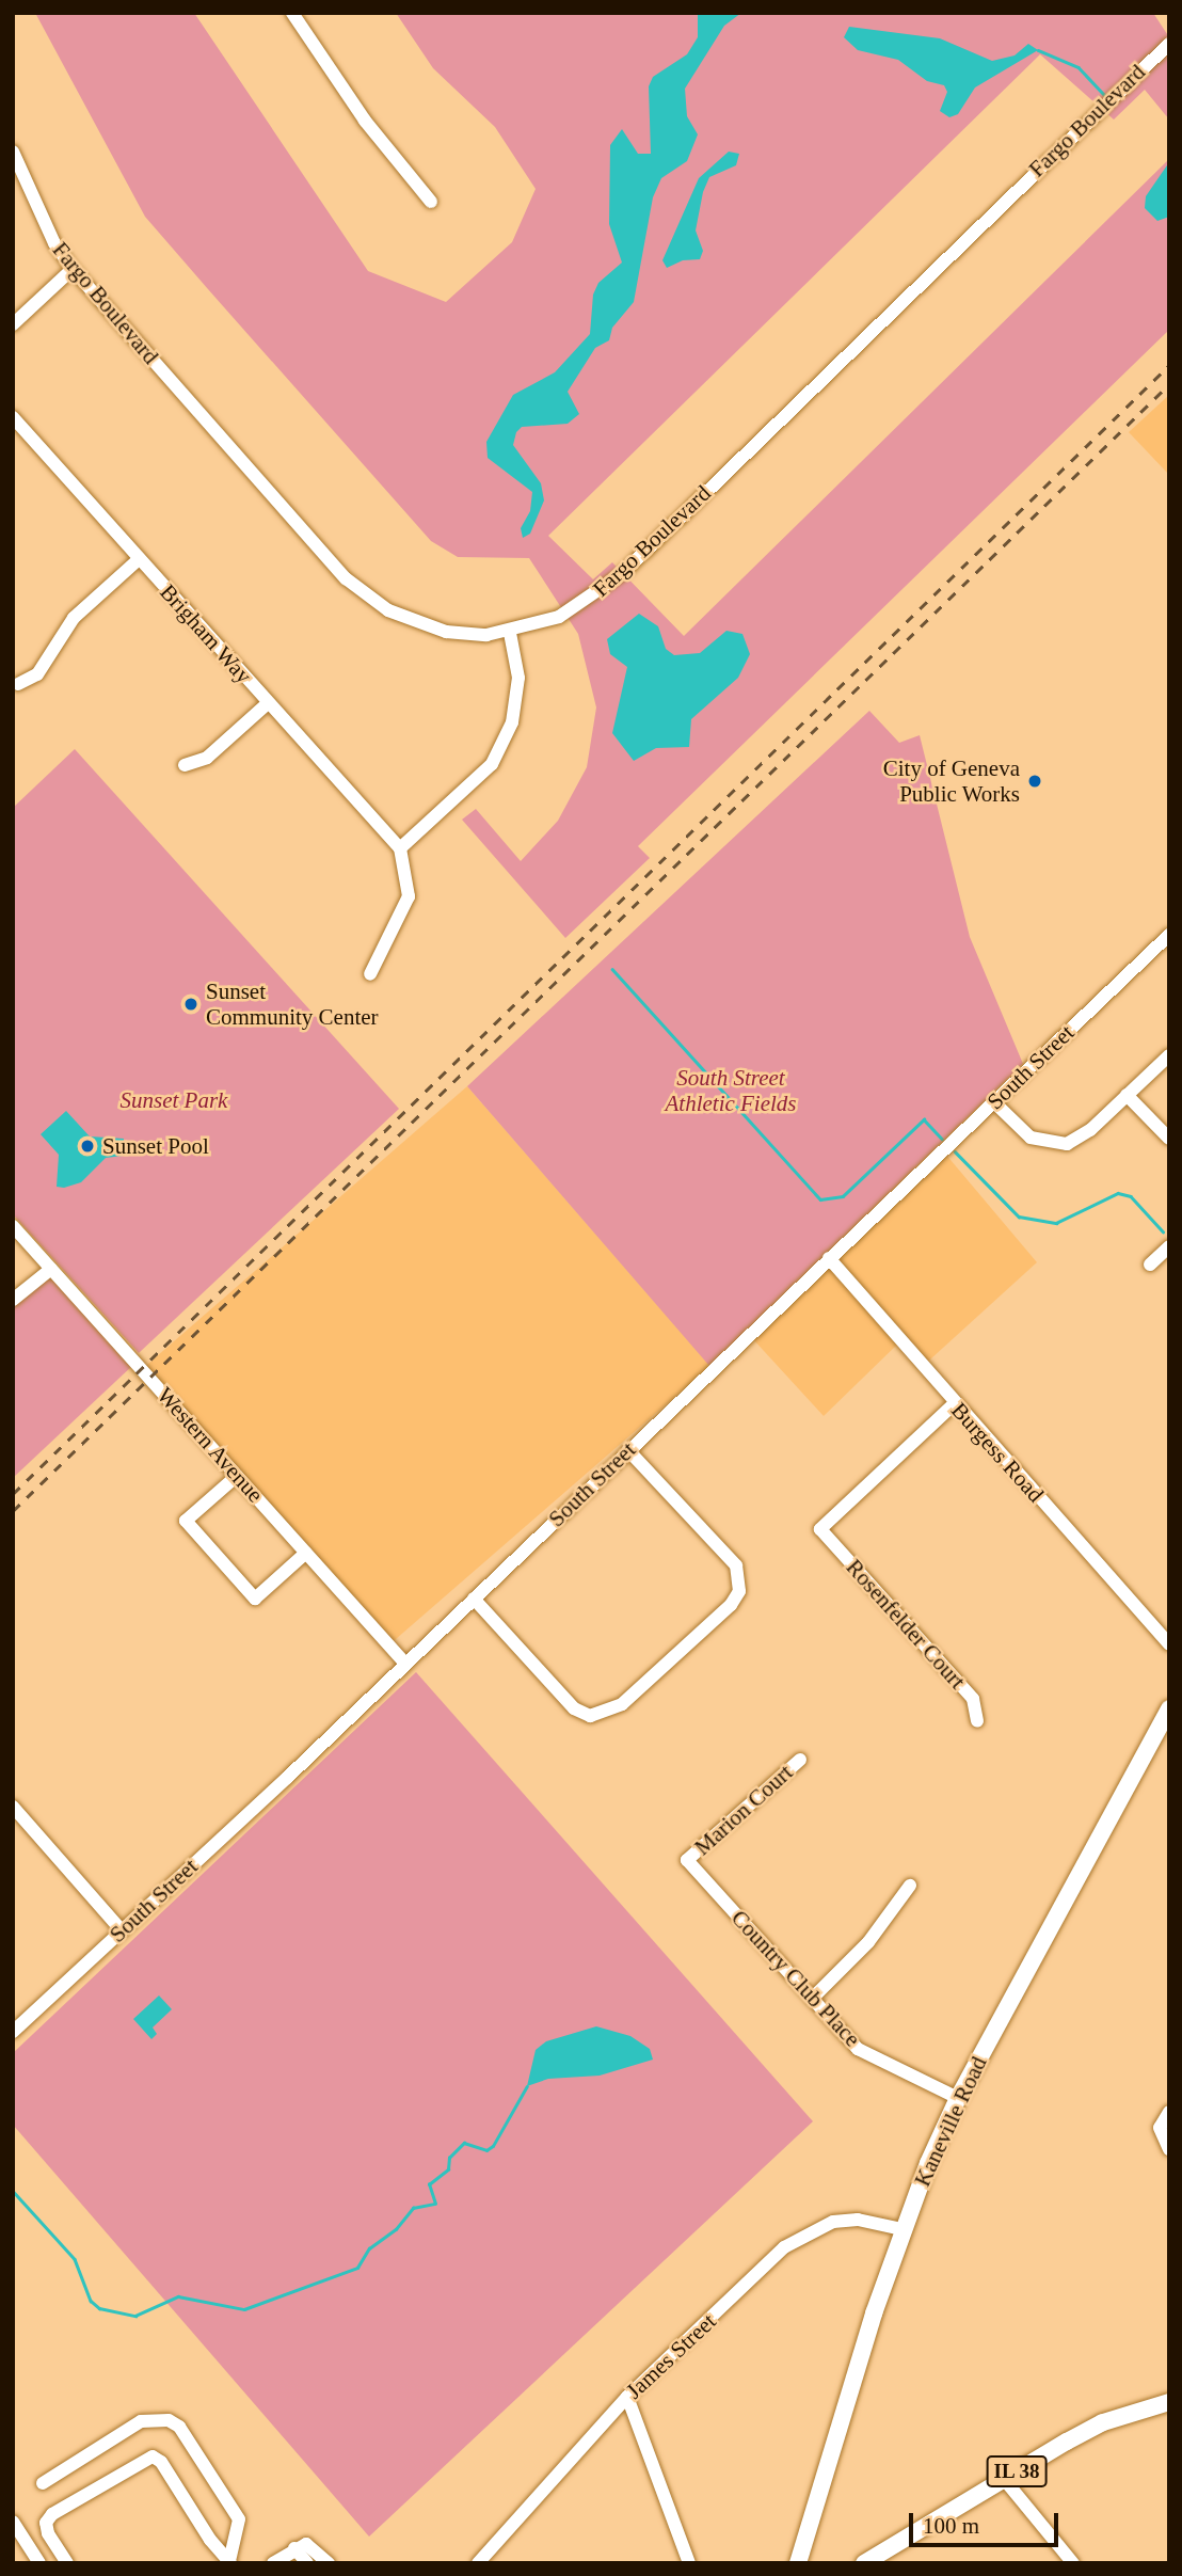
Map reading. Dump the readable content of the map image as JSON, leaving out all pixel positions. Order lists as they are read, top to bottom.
{
  "streets": {
    "main road": ["Kaneville Road", "IL 38"],
    "street": [
      "Fargo Boulevard",
      "Brigham Way",
      "South Street",
      "Western Avenue",
      "Burgess Road",
      "Rosenfelder Court",
      "Marion Court",
      "Country Club Place",
      "James Street"
    ]
  },
  "crossings": [
    ["South Street", "Western Avenue"],
    ["South Street", "Burgess Road"],
    ["Burgess Road", "Rosenfelder Court"],
    ["Marion Court", "Country Club Place"],
    ["Country Club Place", "Kaneville Road"],
    ["Kaneville Road", "James Street"]
  ],
  "parks": ["South Street Athletic Fields", "Sunset Park"],
  "places": ["City of Geneva Public Works", "Sunset Community Center", "Sunset Pool"],
  "scale_bar": "100 m"
}
